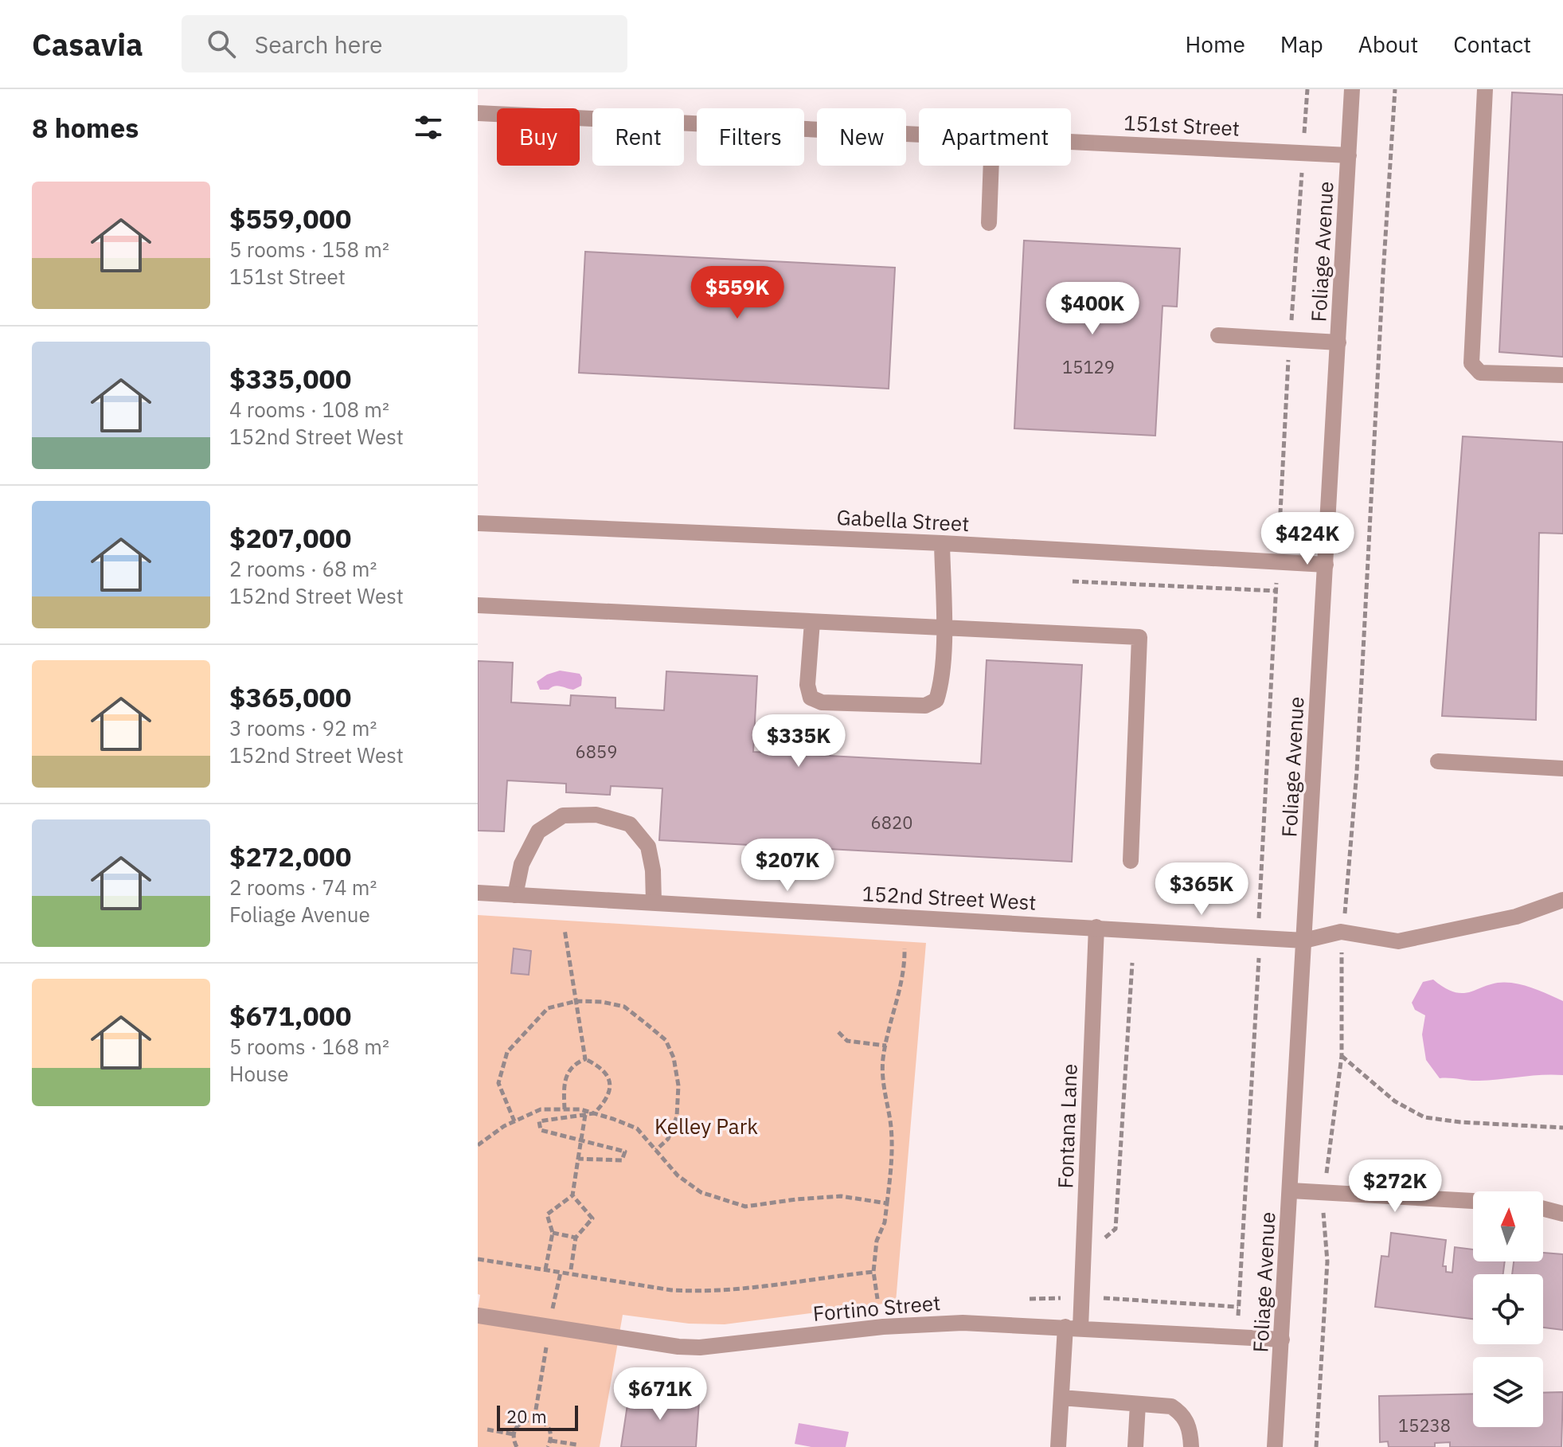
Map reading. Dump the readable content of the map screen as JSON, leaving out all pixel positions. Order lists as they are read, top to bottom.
{
  "streets": {
    "street": [
      "151st Street",
      "Foliage Avenue",
      "Gabella Street",
      "152nd Street West",
      "Fontana Lane",
      "Fortino Street"
    ]
  },
  "crossings": [
    ["151st Street", "Foliage Avenue"],
    ["Foliage Avenue", "Gabella Street"],
    ["Foliage Avenue", "152nd Street West"],
    ["Foliage Avenue", "Fortino Street"],
    ["152nd Street West", "Fontana Lane"],
    ["Fontana Lane", "Fortino Street"]
  ],
  "parks": ["Kelley Park"],
  "house_numbers": [
    "15129",
    "6859",
    "6820",
    "15238"
  ],
  "scale_bar": "20 m",
  "north": "top",
  "page": {
    "header": "Casavia",
    "search": "Search here",
    "nav": [
      "Home",
      "Map",
      "About",
      "Contact"
    ],
    "heading": "8 homes",
    "chip": [
      "Buy",
      "Rent",
      "Filters",
      "New",
      "Apartment"
    ],
    "list": [
      {
        "name": "$559,000",
        "note": "5 rooms · 158 m² · 151st Street"
      },
      {
        "name": "$335,000",
        "note": "4 rooms · 108 m² · 152nd Street West"
      },
      {
        "name": "$207,000",
        "note": "2 rooms · 68 m² · 152nd Street West"
      },
      {
        "name": "$365,000",
        "note": "3 rooms · 92 m² · 152nd Street West"
      },
      {
        "name": "$272,000",
        "note": "2 rooms · 74 m² · Foliage Avenue"
      },
      {
        "name": "$671,000",
        "note": "5 rooms · 168 m² · House"
      }
    ],
    "price": [
      "$559K",
      "$400K",
      "$424K",
      "$335K",
      "$207K",
      "$365K",
      "$272K",
      "$671K"
    ],
    "scale": "20 m"
  }
}
